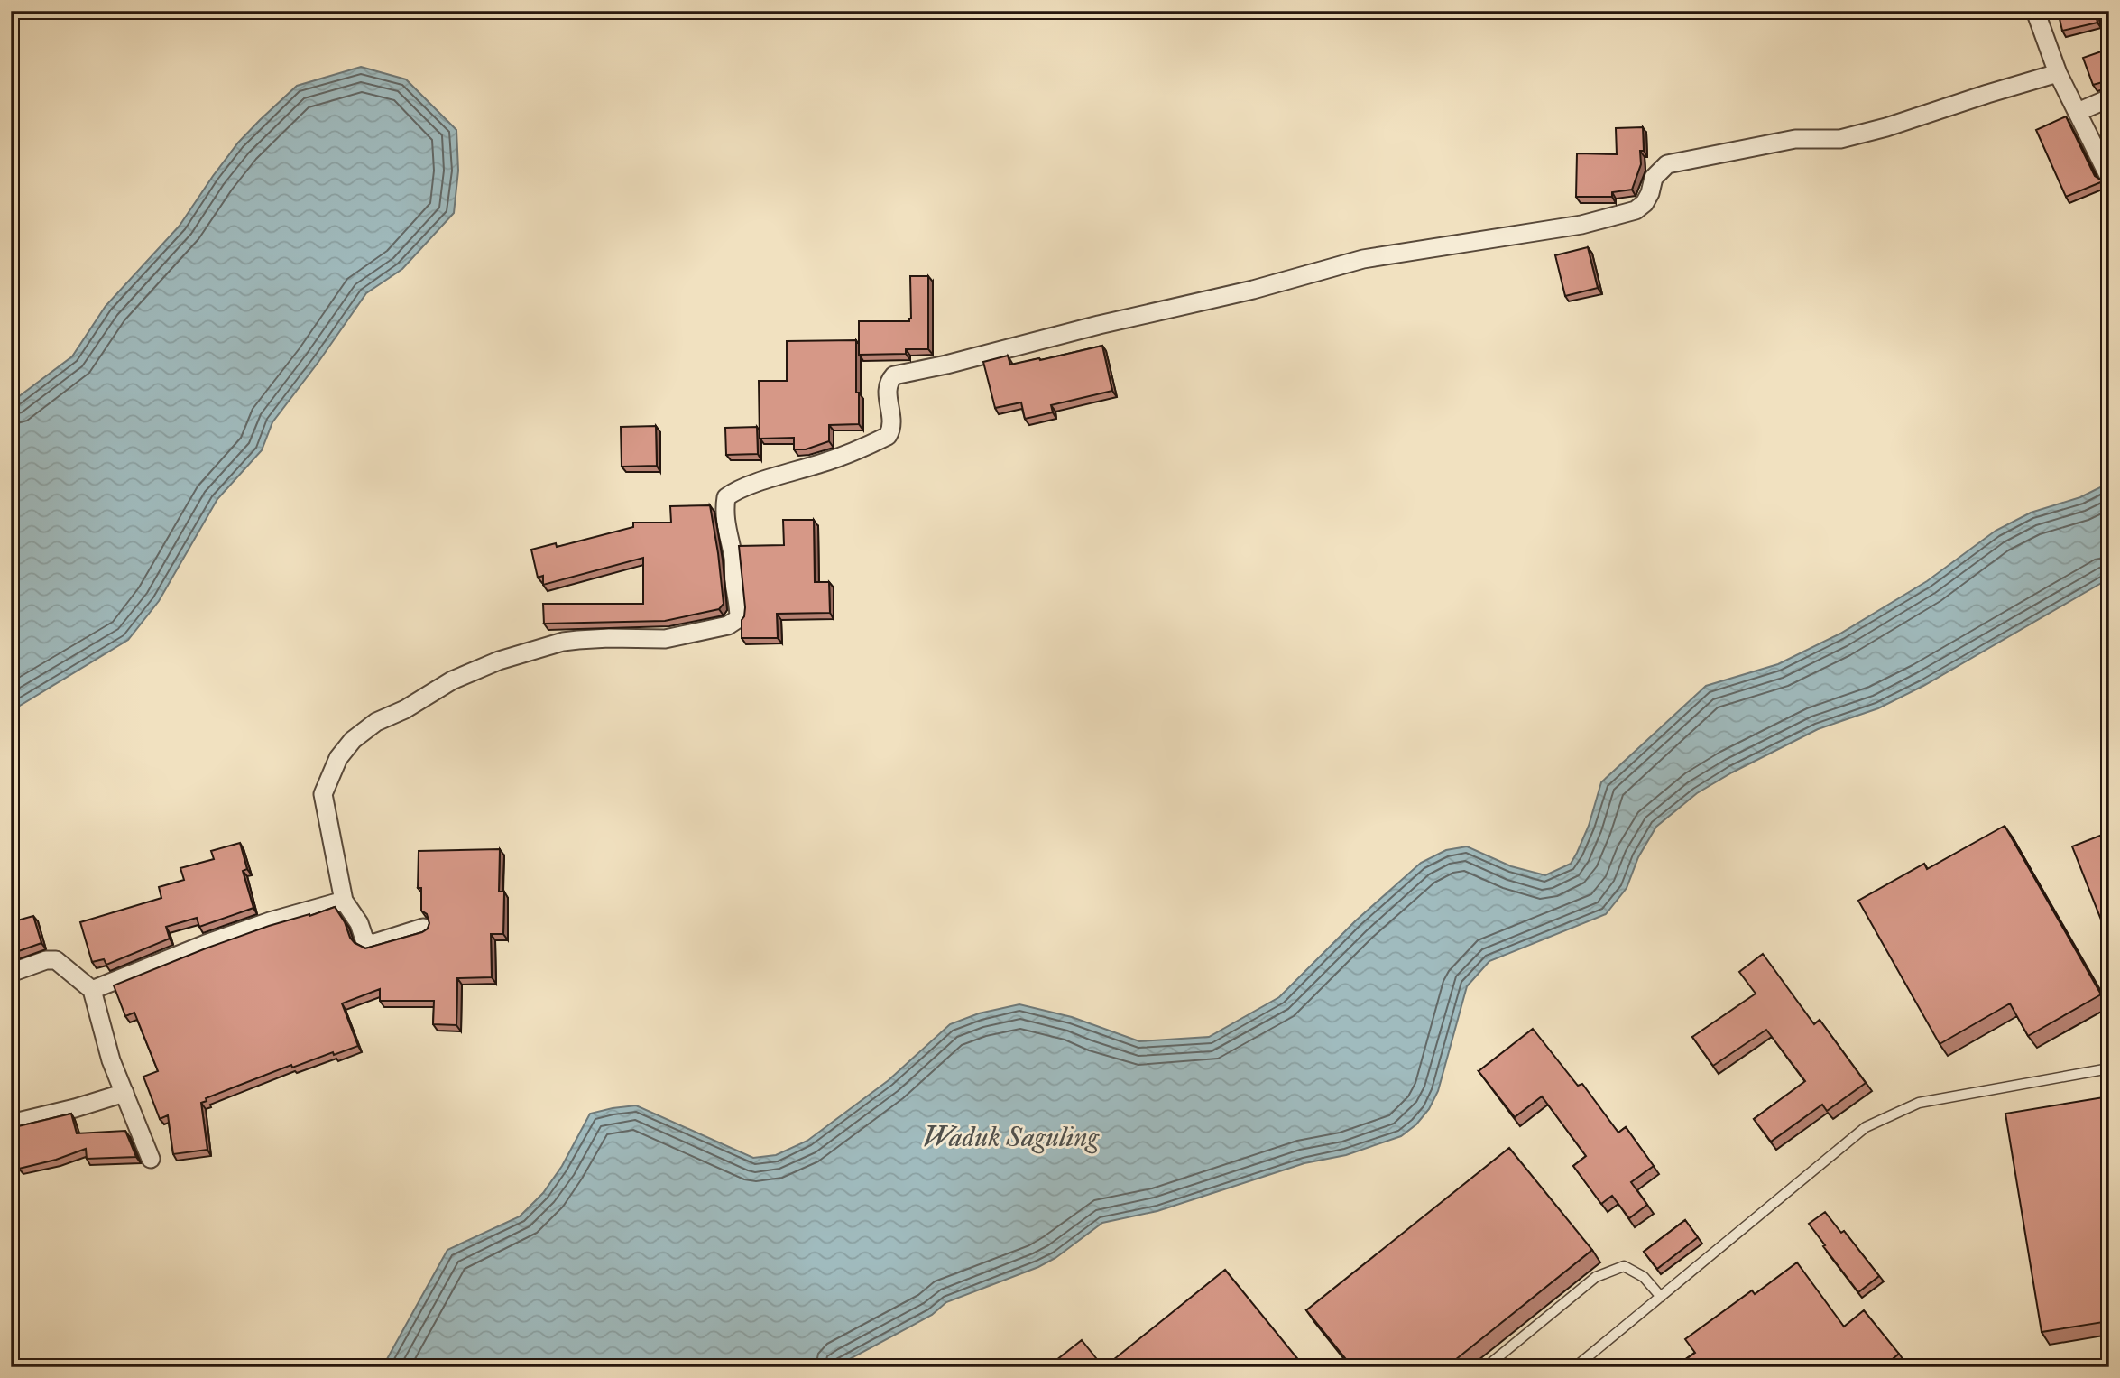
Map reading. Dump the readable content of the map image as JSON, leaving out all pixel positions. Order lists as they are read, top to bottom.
{
  "water": ["Waduk Saguling"]
}
